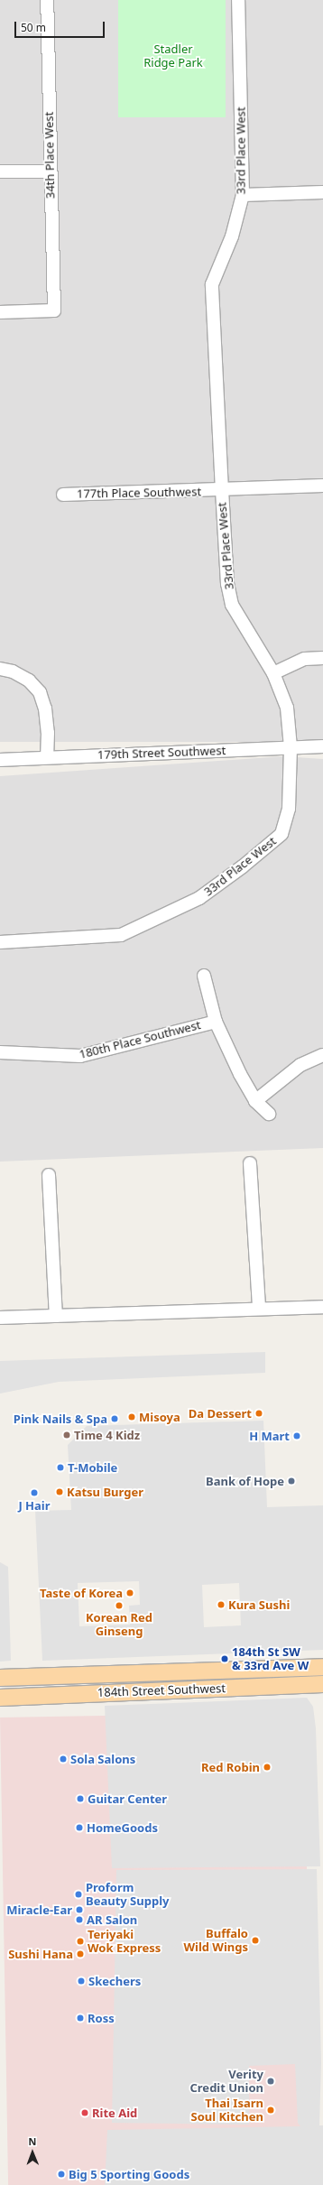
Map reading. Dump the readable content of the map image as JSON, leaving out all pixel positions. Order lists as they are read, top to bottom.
{
  "streets": {
    "main road": ["184th Street Southwest"],
    "street": [
      "33rd Place West",
      "34th Place West",
      "177th Place Southwest",
      "179th Street Southwest",
      "180th Place Southwest"
    ]
  },
  "crossings": [
    ["33rd Place West", "177th Place Southwest"],
    ["33rd Place West", "179th Street Southwest"]
  ],
  "parks": ["Stadler Ridge Park"],
  "places": [
    "Da Dessert",
    "Misoya",
    "Pink Nails & Spa",
    "Time 4 Kidz",
    "H Mart",
    "T-Mobile",
    "Bank of Hope",
    "Katsu Burger",
    "J Hair",
    "Taste of Korea",
    "Kura Sushi",
    "Korean Red Ginseng",
    "184th St SW & 33rd Ave W",
    "Sola Salons",
    "Red Robin",
    "Guitar Center",
    "HomeGoods",
    "Proform Beauty Supply",
    "Miracle-Ear",
    "AR Salon",
    "Buffalo Wild Wings",
    "Teriyaki Wok Express",
    "Sushi Hana",
    "Skechers",
    "Ross",
    "Verity Credit Union",
    "Thai Isarn Soul Kitchen",
    "Rite Aid",
    "Big 5 Sporting Goods"
  ],
  "scale_bar": "50 m",
  "north": "top"
}
